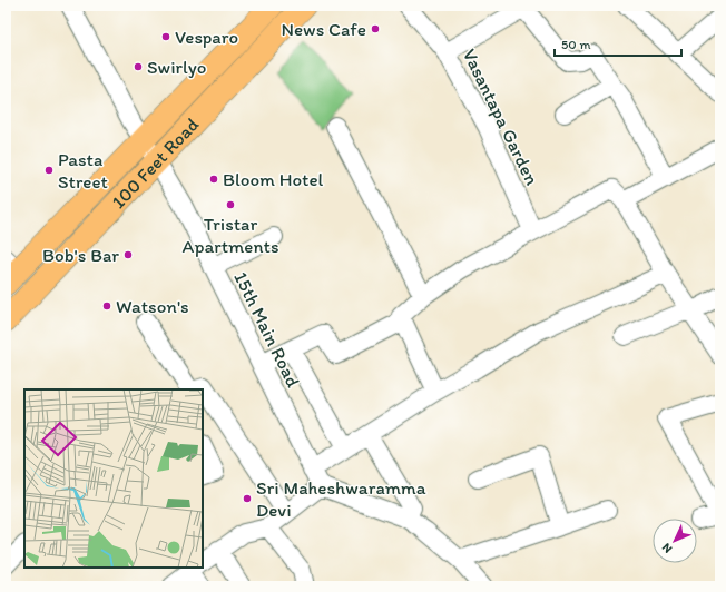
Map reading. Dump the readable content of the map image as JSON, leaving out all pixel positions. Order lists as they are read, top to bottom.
{
  "streets": {
    "main road": ["100 Feet Road"],
    "street": ["Vasantapa Garden", "15th Main Road"]
  },
  "crossings": [
    ["100 Feet Road", "15th Main Road"]
  ],
  "places": [
    "News Cafe",
    "Vesparo",
    "Swirlyo",
    "Pasta Street",
    "Bloom Hotel",
    "Tristar Apartments",
    "Bob's Bar",
    "Watson's",
    "Sri Maheshwaramma Devi"
  ],
  "scale_bar": "50 m",
  "north": "bottom left"
}
